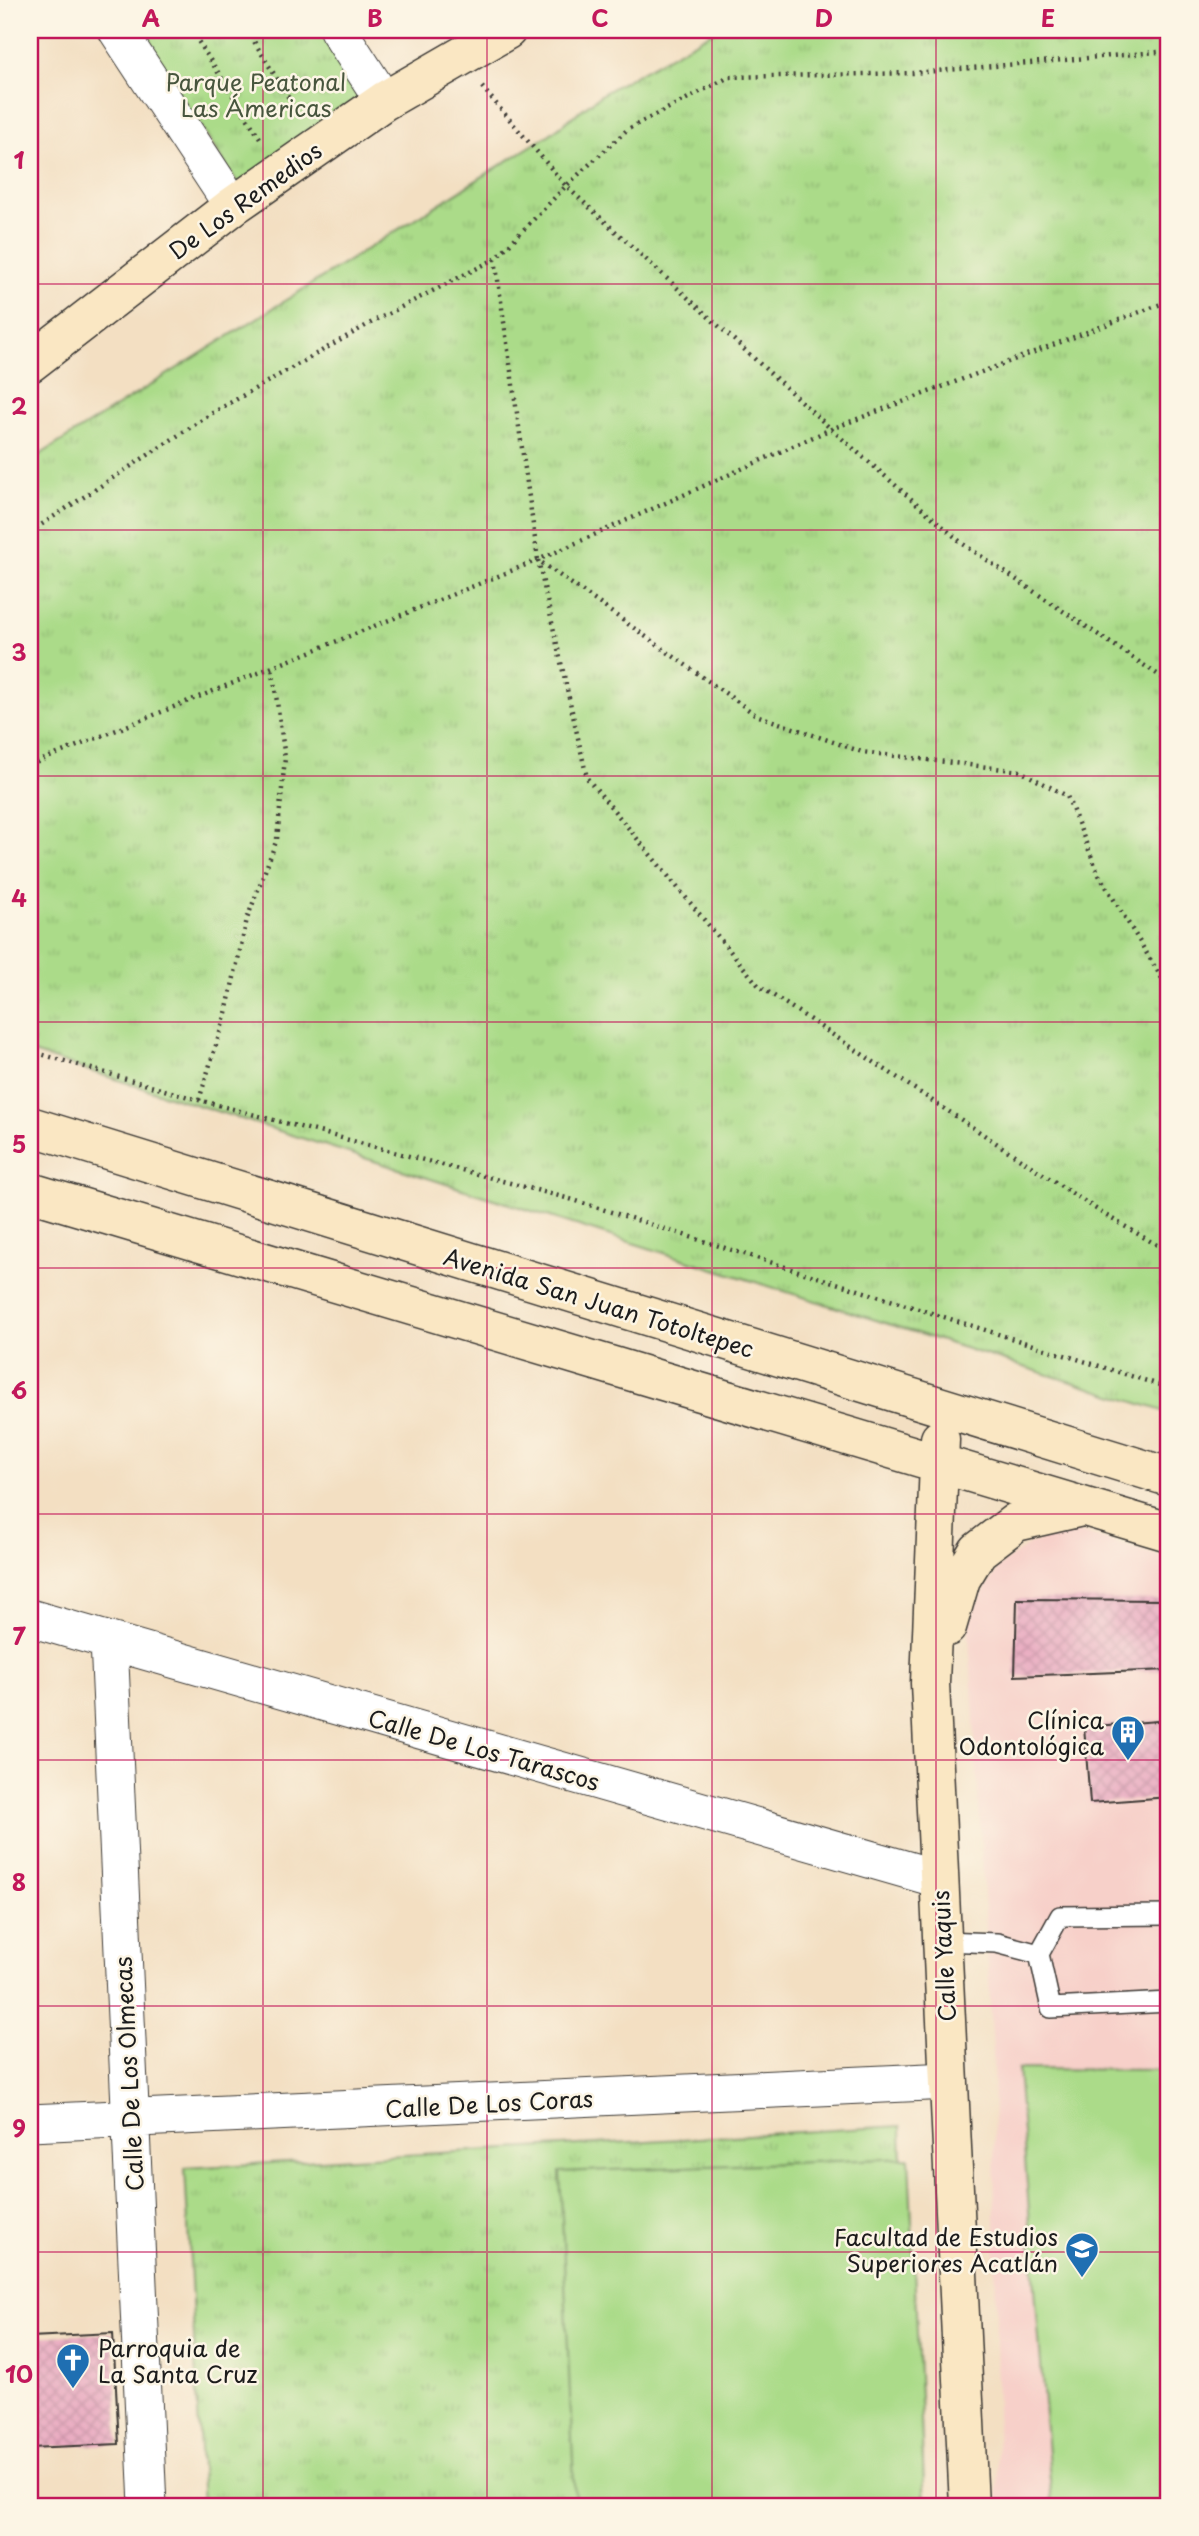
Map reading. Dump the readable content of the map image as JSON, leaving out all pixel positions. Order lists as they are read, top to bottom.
{
  "streets": {
    "main road": ["De Los Remedios", "Avenida San Juan Totoltepec", "Calle Yaquis"],
    "street": ["Calle De Los Tarascos", "Calle De Los Olmecas", "Calle De Los Coras"]
  },
  "crossings": [
    ["Avenida San Juan Totoltepec", "Calle Yaquis"],
    ["Calle De Los Tarascos", "Calle Yaquis"],
    ["Calle De Los Tarascos", "Calle De Los Olmecas"],
    ["Calle Yaquis", "Calle De Los Coras"],
    ["Calle De Los Olmecas", "Calle De Los Coras"]
  ],
  "parks": ["Parque Peatonal Las Ámericas"],
  "places": {
    "building": ["Clínica Odontológica"],
    "school or university": ["Facultad de Estudios Superiores Acatlán"],
    "church": ["Parroquia de La Santa Cruz"]
  },
  "grid": {
    "columns": [
      "A",
      "B",
      "C",
      "D",
      "E"
    ],
    "rows": [
      "1",
      "2",
      "3",
      "4",
      "5",
      "6",
      "7",
      "8",
      "9",
      "10"
    ]
  }
}
